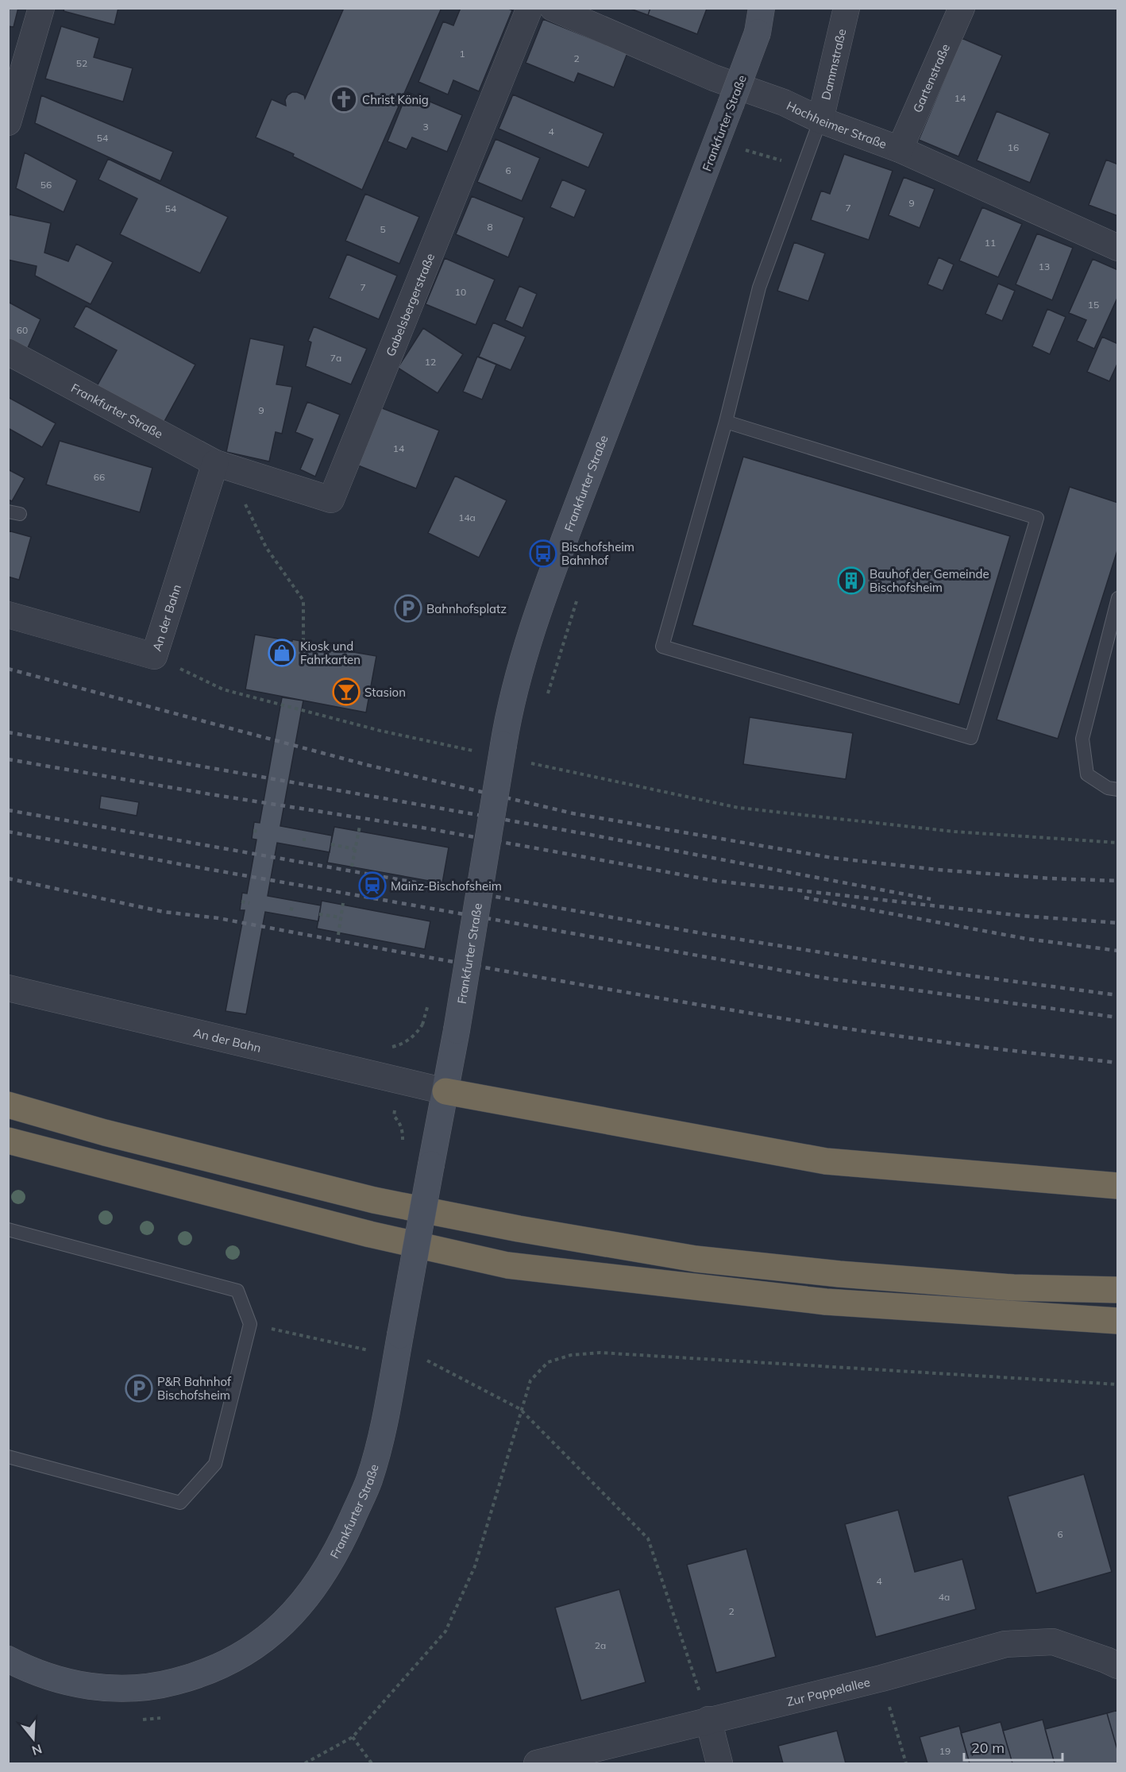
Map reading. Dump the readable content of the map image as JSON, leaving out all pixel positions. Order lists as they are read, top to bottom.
{
  "streets": {
    "street": [
      "Dammstraße",
      "Gartenstraße",
      "Frankfurter Straße",
      "Hochheimer Straße",
      "Gabelsbergerstraße",
      "An der Bahn",
      "Zur Pappelallee"
    ]
  },
  "crossings": [
    ["Dammstraße", "Hochheimer Straße"],
    ["Gartenstraße", "Hochheimer Straße"],
    ["Frankfurter Straße", "Gabelsbergerstraße"],
    ["Frankfurter Straße", "An der Bahn"],
    ["Gabelsbergerstraße", "An der Bahn"]
  ],
  "places": {
    "church": ["Christ König"],
    "bus stop": ["Bischofsheim Bahnhof"],
    "building": ["Bauhof der Gemeinde Bischofsheim"],
    "parking": ["Bahnhofsplatz", "P&R Bahnhof Bischofsheim"],
    "shop": ["Kiosk und Fahrkarten"],
    "bar": ["Stasion"],
    "station": ["Mainz-Bischofsheim"]
  },
  "house_numbers": [
    "1",
    "2",
    "52",
    "14",
    "3",
    "4",
    "54",
    "16",
    "6",
    "56",
    "9",
    "7",
    "54",
    "8",
    "5",
    "11",
    "13",
    "7",
    "10",
    "15",
    "60",
    "7a",
    "12",
    "9",
    "14",
    "66",
    "14a",
    "6",
    "4",
    "4a",
    "2",
    "2a",
    "19"
  ],
  "scale_bar": "20 m",
  "north": "bottom"
}
